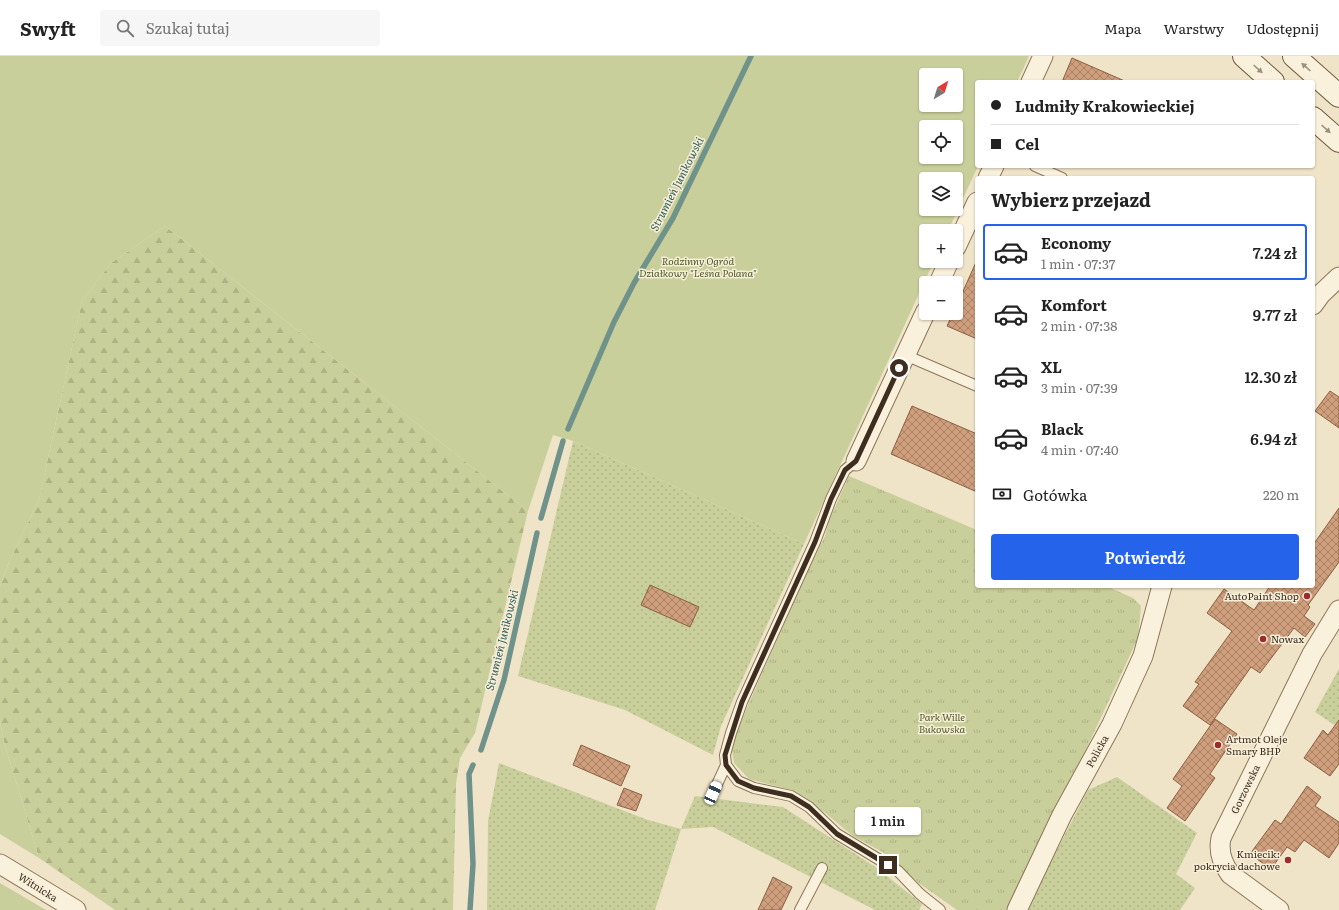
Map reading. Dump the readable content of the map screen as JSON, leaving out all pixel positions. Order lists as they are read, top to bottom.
{
  "streets": {
    "street": ["Policka", "Gorzowska", "Witnicka"]
  },
  "water": ["Strumień Junikowski"],
  "parks": ["Rodzinny Ogród Działkowy \"Leśna Polana\"", "Park Wille Bukowska"],
  "places": [
    "AutoPaint Shop",
    "Nowax",
    "Artmot Oleje Smary BHP",
    "Kmiecik: pokrycia dachowe"
  ],
  "north": "top right",
  "page": {
    "header": "Swyft",
    "search": "Szukaj tutaj",
    "nav": ["Mapa", "Warstwy", "Udostępnij"],
    "map_buttons": ["+", "−"],
    "banner": ["Ludmiły Krakowieckiej", "Cel"],
    "heading": "Wybierz przejazd",
    "list": [
      {
        "name": "Economy",
        "note": "1 min · 07:37",
        "value": "7.24 zł"
      },
      {
        "name": "Komfort",
        "note": "2 min · 07:38",
        "value": "9.77 zł"
      },
      {
        "name": "XL",
        "note": "3 min · 07:39",
        "value": "12.30 zł"
      },
      {
        "name": "Black",
        "note": "4 min · 07:40",
        "value": "6.94 zł"
      }
    ],
    "pay": ["Gotówka", "220 m"],
    "buttons": "Potwierdź",
    "bubble": "1 min"
  }
}
